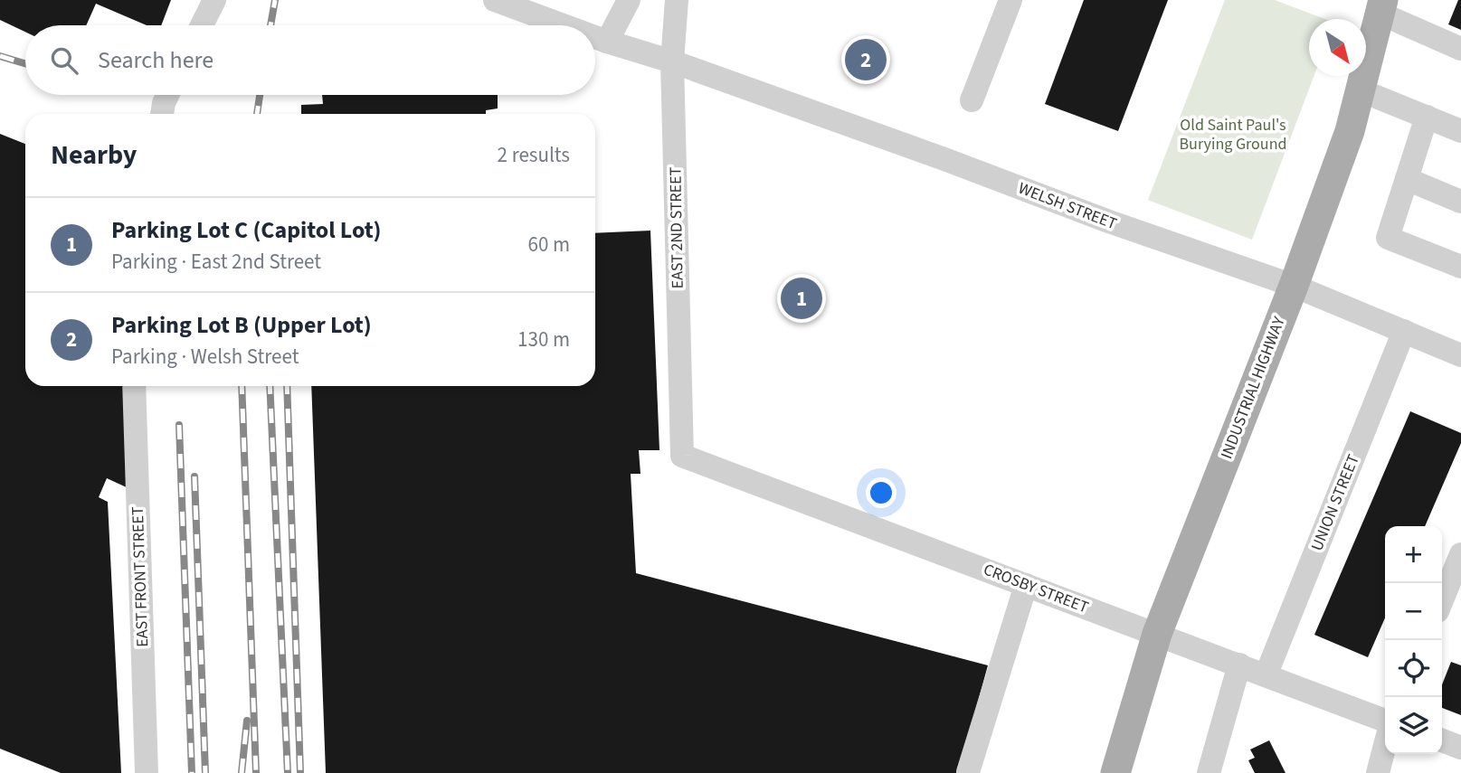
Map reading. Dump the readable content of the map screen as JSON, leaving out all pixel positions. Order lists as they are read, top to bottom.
{
  "streets": {
    "main road": ["INDUSTRIAL HIGHWAY"],
    "street": [
      "WELSH STREET",
      "EAST 2ND STREET",
      "UNION STREET",
      "EAST FRONT STREET",
      "CROSBY STREET"
    ]
  },
  "crossings": [
    ["WELSH STREET", "EAST 2ND STREET"],
    ["WELSH STREET", "INDUSTRIAL HIGHWAY"],
    ["WELSH STREET", "UNION STREET"],
    ["EAST 2ND STREET", "CROSBY STREET"],
    ["INDUSTRIAL HIGHWAY", "CROSBY STREET"],
    ["UNION STREET", "CROSBY STREET"]
  ],
  "parks": ["Old Saint Paul's Burying Ground"],
  "north": "bottom right",
  "page": {
    "search": "Search here",
    "pins": ["2", "1"],
    "heading": ["Nearby", "2 results"],
    "list": [
      {
        "mark": "1",
        "name": "Parking Lot C (Capitol Lot)",
        "note": "Parking · East 2nd Street",
        "value": "60 m"
      },
      {
        "mark": "2",
        "name": "Parking Lot B (Upper Lot)",
        "note": "Parking · Welsh Street",
        "value": "130 m"
      }
    ],
    "map_buttons": ["+", "−"]
  }
}
